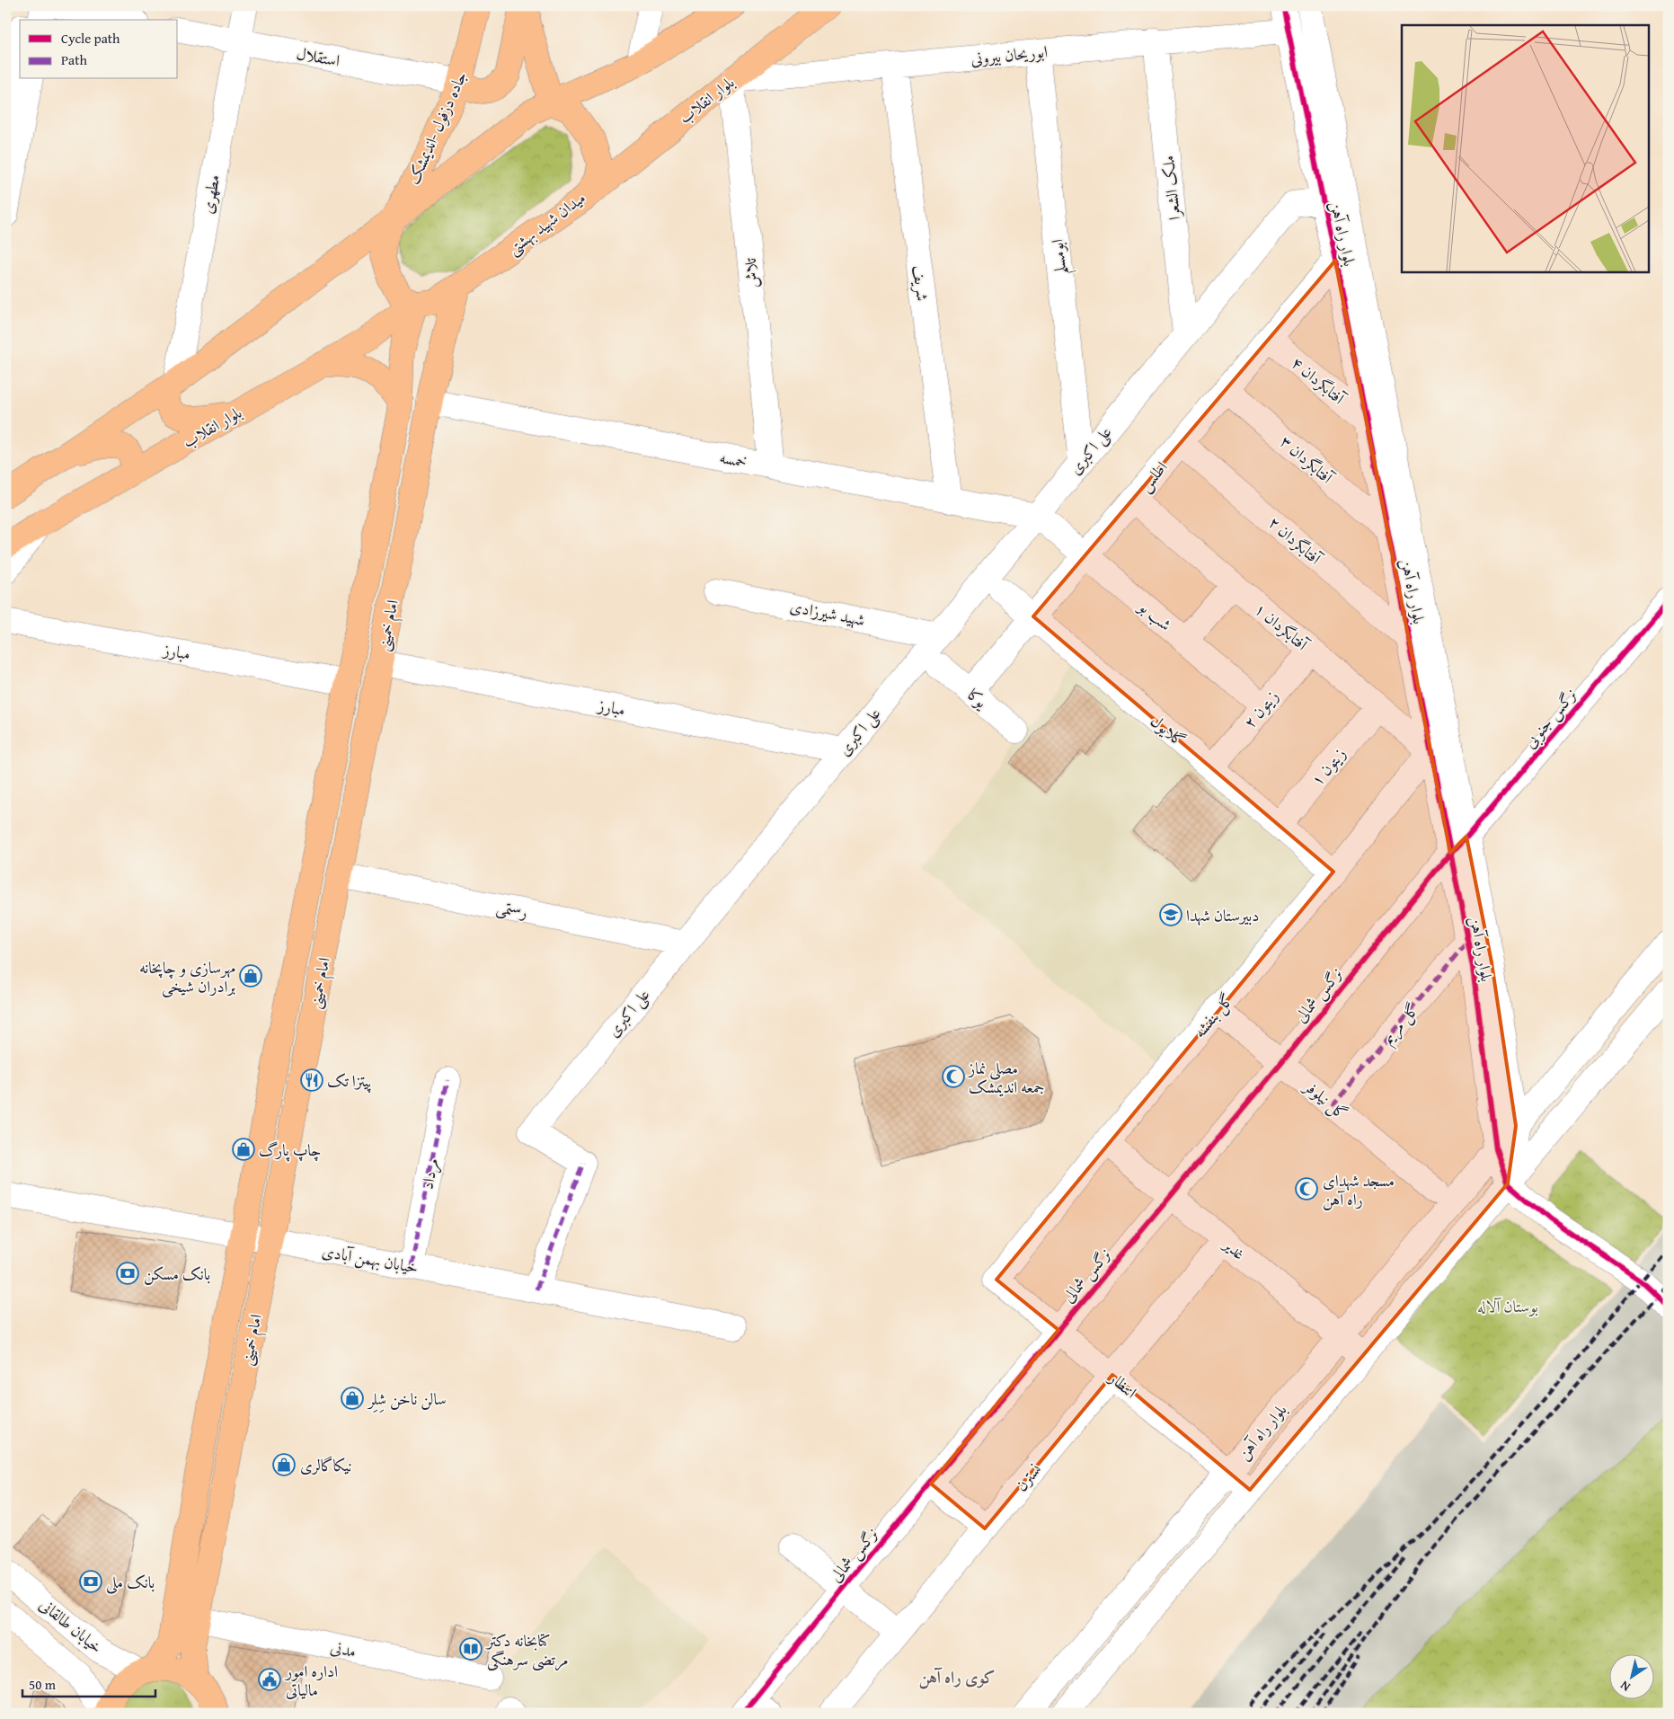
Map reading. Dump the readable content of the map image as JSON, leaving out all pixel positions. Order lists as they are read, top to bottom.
{
  "streets": {
    "main road": [
      "بلوار انقلاب",
      "جاده دزفول -اندیمشک",
      "میدان شهید بهشتی",
      "امام خمینی"
    ],
    "street": [
      "ابوریحان بیرونی",
      "استقلال",
      "ملک الشعرا",
      "مطهری",
      "بلوار راه آهن",
      "ابومسلم",
      "تلاش",
      "شریف",
      "آفتابگردان ۴",
      "علی اکبری",
      "خمسه",
      "آفتابگردان ۳",
      "اطلس",
      "آفتابگردان ۲",
      "شهید شیرزادی",
      "شب بو",
      "آفتابگردان ۱",
      "مبارز",
      "یوکا",
      "زیتون ۲",
      "نرگس جنوبی",
      "گلایول",
      "زیتون ۱",
      "رستمی",
      "نرگس شمالی",
      "گل بنفشه",
      "گل مریم",
      "گل نیلوفر",
      "مرداد",
      "غدیر",
      "خیابان بهمن آبادی",
      "انتظار",
      "نسترن",
      "خیابان طالقانی",
      "مدنی"
    ]
  },
  "crossings": [
    ["ابوریحان بیرونی", "بلوار انقلاب"],
    ["ابوریحان بیرونی", "ملک الشعرا"],
    ["ابوریحان بیرونی", "بلوار راه آهن"],
    ["ابوریحان بیرونی", "ابومسلم"],
    ["ابوریحان بیرونی", "تلاش"],
    ["ابوریحان بیرونی", "شریف"],
    ["استقلال", "جاده دزفول -اندیمشک"],
    ["استقلال", "مطهری"],
    ["بلوار انقلاب", "میدان شهید بهشتی"],
    ["بلوار انقلاب", "تلاش"],
    ["بلوار انقلاب", "امام خمینی"],
    ["ملک الشعرا", "علی اکبری"],
    ["میدان شهید بهشتی", "امام خمینی"],
    ["بلوار راه آهن", "آفتابگردان ۴"],
    ["بلوار راه آهن", "علی اکبری"],
    ["بلوار راه آهن", "آفتابگردان ۳"],
    ["بلوار راه آهن", "اطلس"],
    ["بلوار راه آهن", "آفتابگردان ۲"],
    ["بلوار راه آهن", "آفتابگردان ۱"],
    ["بلوار راه آهن", "نرگس جنوبی"],
    ["بلوار راه آهن", "نرگس شمالی"],
    ["بلوار راه آهن", "گل بنفشه"],
    ["بلوار راه آهن", "گل مریم"],
    ["بلوار راه آهن", "غدیر"],
    ["بلوار راه آهن", "انتظار"],
    ["ابومسلم", "علی اکبری"],
    ["تلاش", "خمسه"],
    ["شریف", "خمسه"],
    ["آفتابگردان ۴", "اطلس"],
    ["علی اکبری", "خمسه"],
    ["علی اکبری", "شهید شیرزادی"],
    ["علی اکبری", "شب بو"],
    ["علی اکبری", "مبارز"],
    ["علی اکبری", "رستمی"],
    ["علی اکبری", "خیابان بهمن آبادی"],
    ["خمسه", "شب بو"],
    ["خمسه", "امام خمینی"],
    ["آفتابگردان ۳", "اطلس"],
    ["اطلس", "آفتابگردان ۲"],
    ["اطلس", "شب بو"],
    ["اطلس", "آفتابگردان ۱"],
    ["اطلس", "یوکا"],
    ["اطلس", "گلایول"],
    ["شب بو", "زیتون ۲"],
    ["امام خمینی", "مبارز"],
    ["امام خمینی", "رستمی"],
    ["امام خمینی", "خیابان بهمن آبادی"],
    ["امام خمینی", "خیابان طالقانی"],
    ["امام خمینی", "مدنی"],
    ["آفتابگردان ۱", "زیتون ۲"],
    ["آفتابگردان ۱", "زیتون ۱"],
    ["آفتابگردان ۱", "گل بنفشه"],
    ["زیتون ۲", "گلایول"],
    ["نرگس جنوبی", "نرگس شمالی"],
    ["گلایول", "زیتون ۱"],
    ["گلایول", "گل بنفشه"],
    ["نرگس شمالی", "گل نیلوفر"],
    ["نرگس شمالی", "غدیر"],
    ["نرگس شمالی", "انتظار"],
    ["گل بنفشه", "گل نیلوفر"],
    ["گل بنفشه", "غدیر"],
    ["گل بنفشه", "انتظار"],
    ["گل مریم", "گل نیلوفر"],
    ["مرداد", "خیابان بهمن آبادی"],
    ["غدیر", "نسترن"],
    ["انتظار", "نسترن"]
  ],
  "districts": ["کوی راه آهن"],
  "parks": ["بوستان آلاله"],
  "places": {
    "school or university": ["دبیرستان شهدا"],
    "shop": [
      "مهرسازی و چاپخانه برادران شیخی",
      "چاپ پارگ",
      "سالن ناخن شِلِر",
      "نیکاگالری"
    ],
    "mosque": ["مصلی نماز جمعه اندیمشک", "مسجد شهدای راه آهن"],
    "restaurant": ["پیتزا تک"],
    "bank": ["بانک مسکن", "بانک ملی"],
    "library": ["کتابخانه دکتر مرتضی سرهنگی"],
    "public building": ["اداره امور مالیاتی"]
  },
  "legend": ["Cycle path", "Path"],
  "scale_bar": "50 m",
  "north": "bottom left"
}
